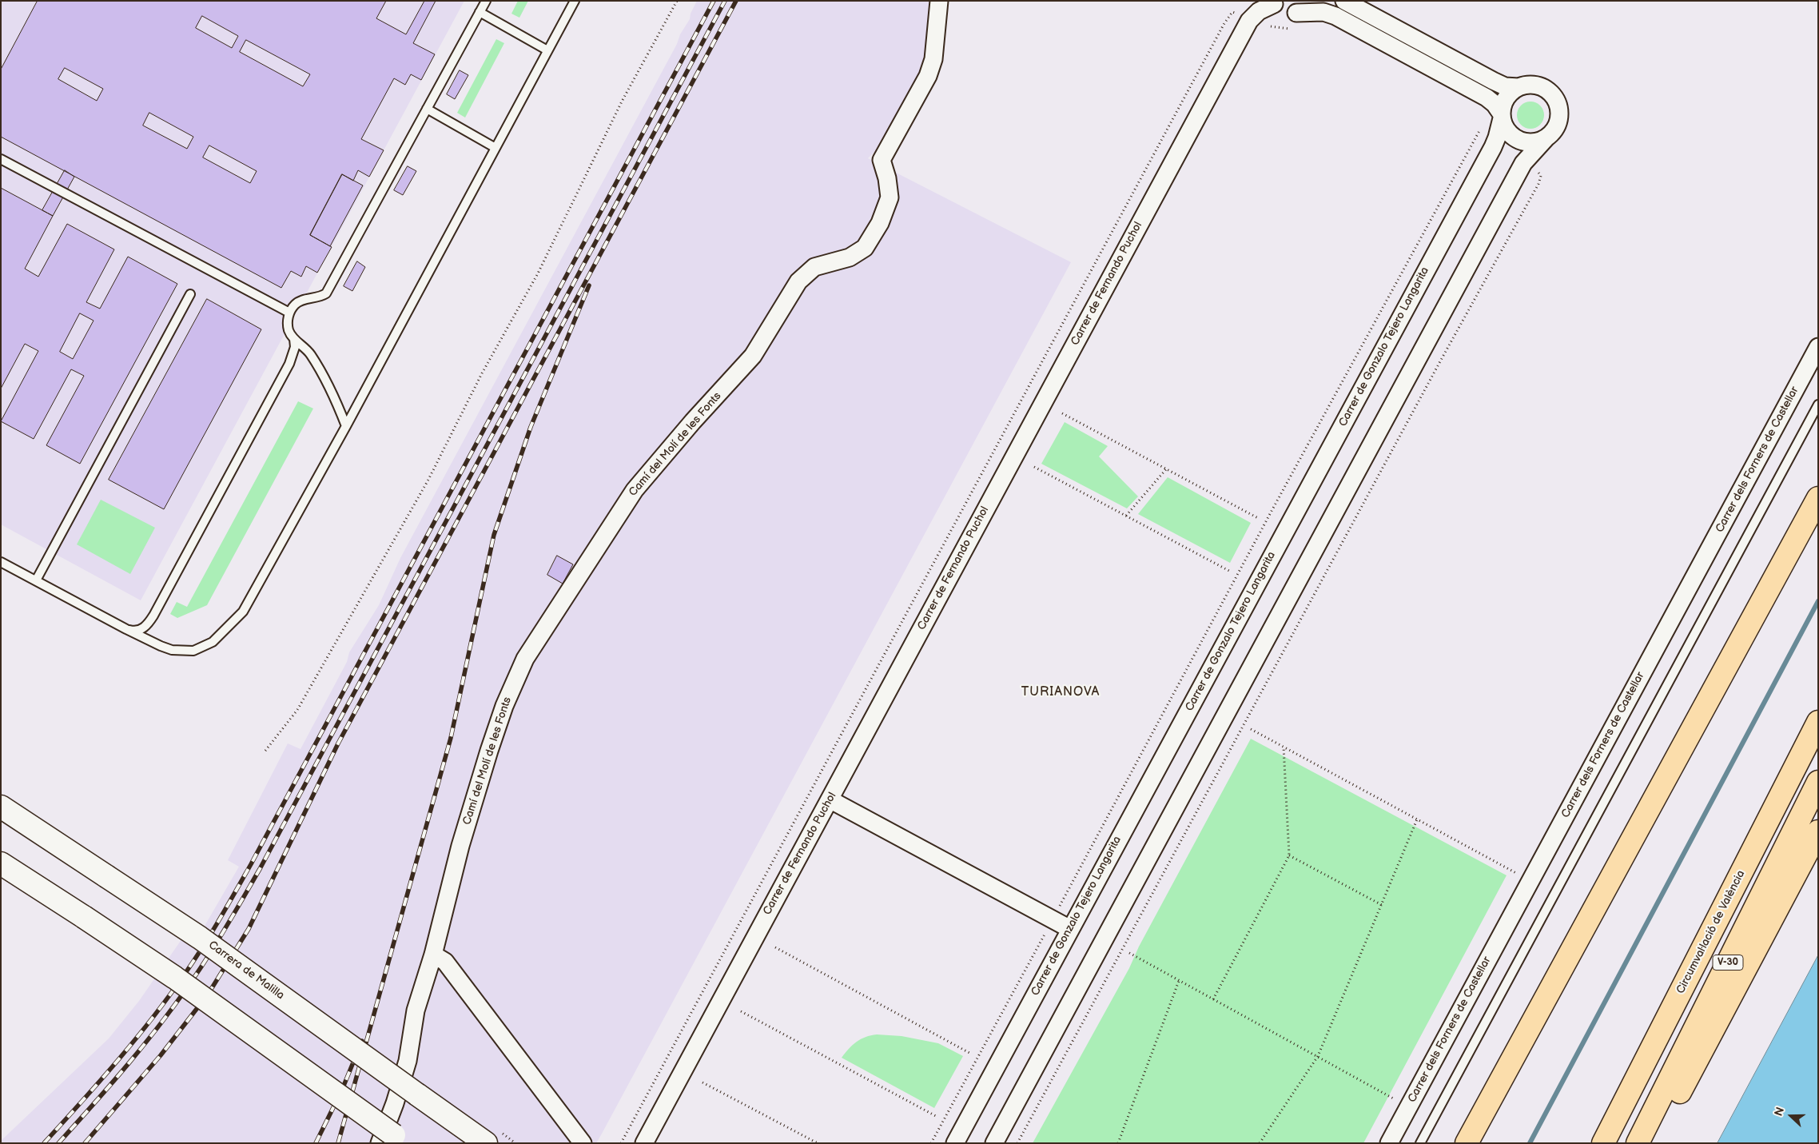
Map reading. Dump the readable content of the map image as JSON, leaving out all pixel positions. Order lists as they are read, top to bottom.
{
  "streets": {
    "highway": ["Circumval·lació de València", "V-30"],
    "street": [
      "Carrer de Fernando Puchol",
      "Carrer de Gonzalo Tejero Langarita",
      "Camí del Molí de les Fonts",
      "Carrer dels Forners de Castellar",
      "Carrera de Malilla"
    ]
  },
  "districts": ["TURIANOVA"],
  "north": "left"
}
